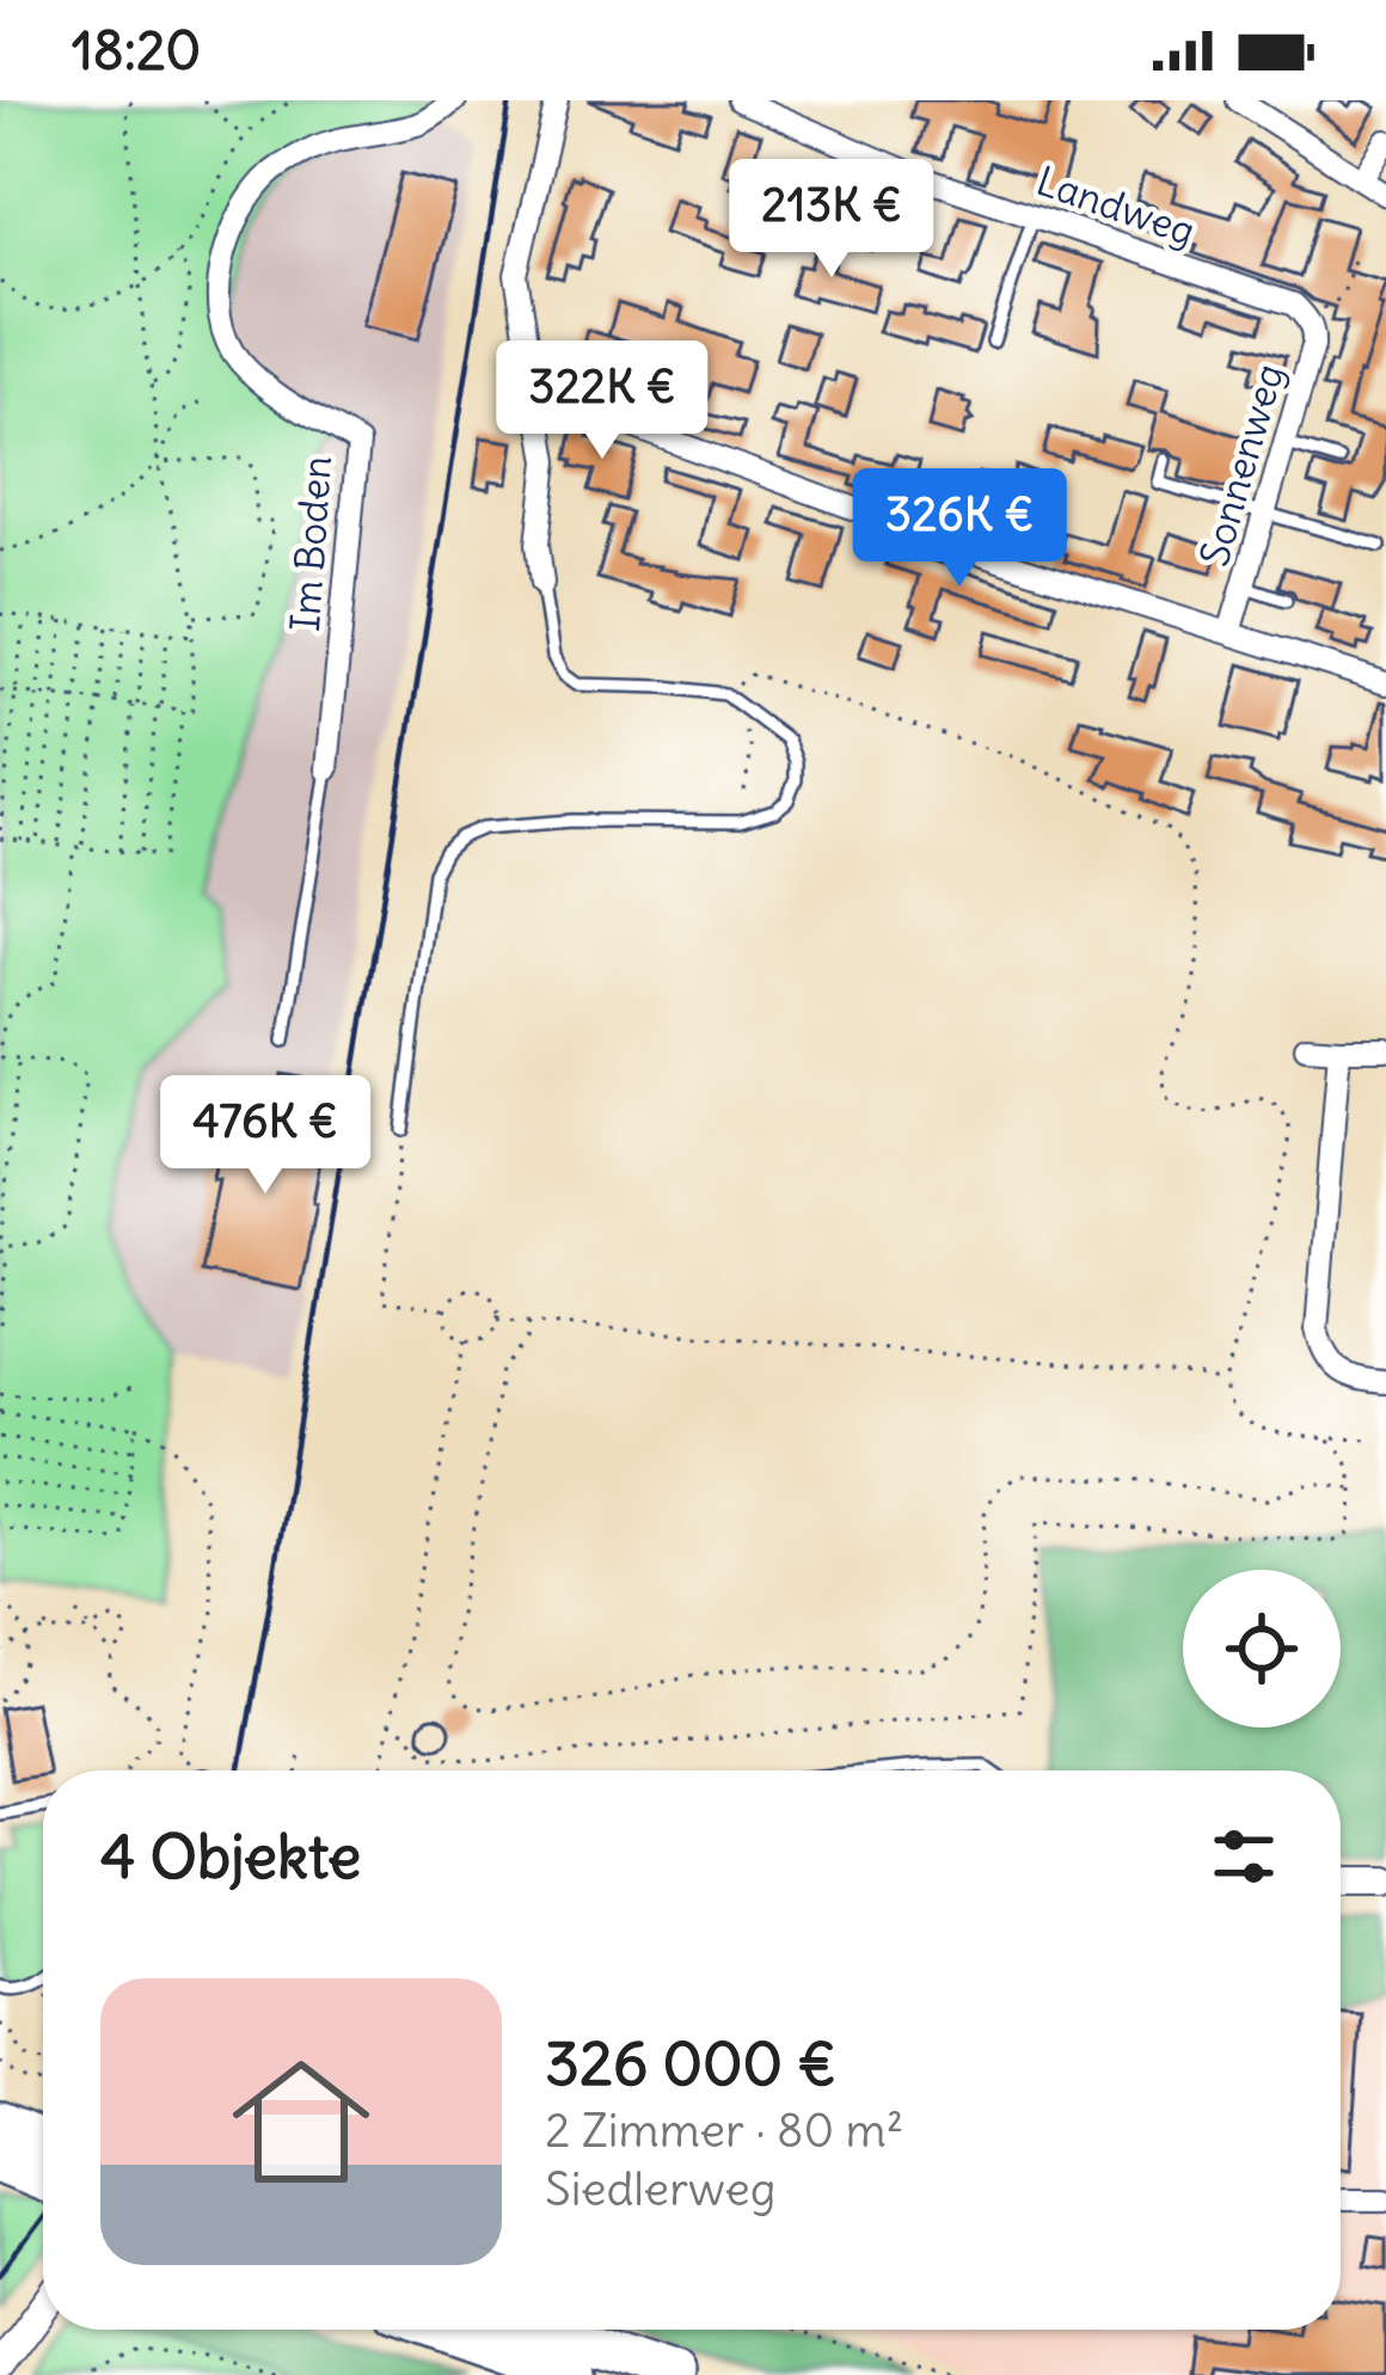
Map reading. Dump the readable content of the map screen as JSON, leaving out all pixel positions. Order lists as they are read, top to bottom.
{
  "streets": {
    "street": ["Landweg", "Sonnenweg", "Im Boden"]
  },
  "crossings": [
    ["Landweg", "Sonnenweg"]
  ],
  "page": {
    "status": "18:20",
    "price": [
      "213K €",
      "322K €",
      "326K €",
      "476K €"
    ],
    "heading": "4 Objekte",
    "list": [
      {
        "name": "326 000 €",
        "note": "2 Zimmer · 80 m² · Siedlerweg"
      }
    ]
  }
}
